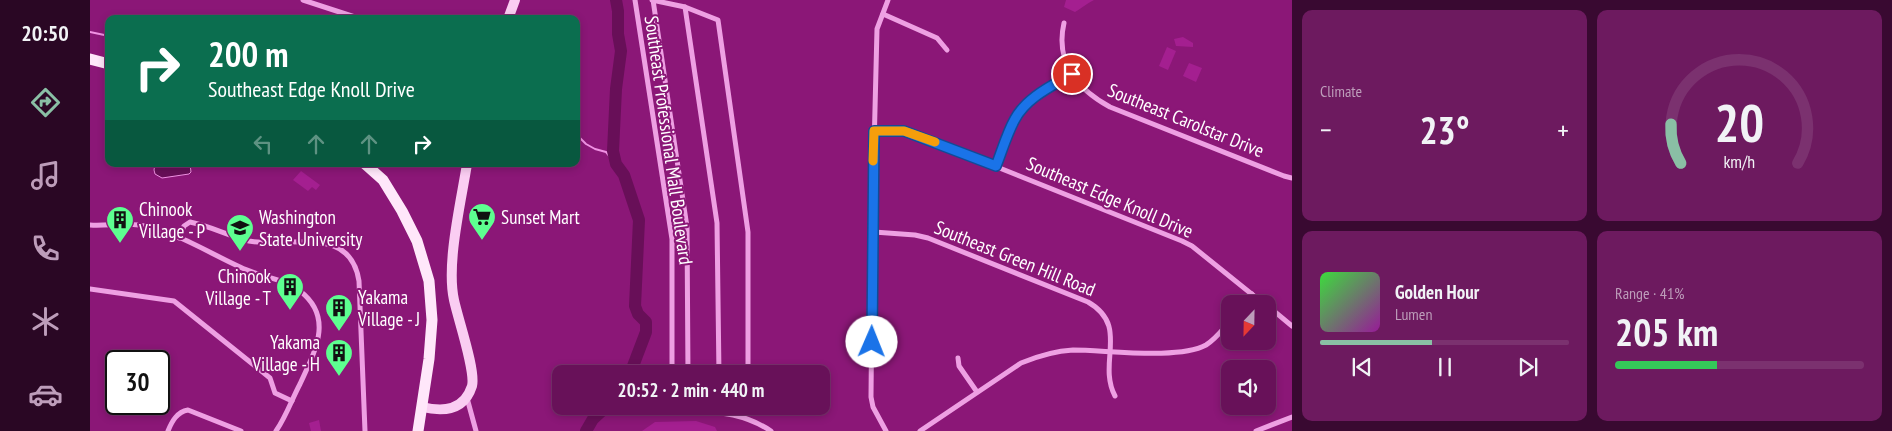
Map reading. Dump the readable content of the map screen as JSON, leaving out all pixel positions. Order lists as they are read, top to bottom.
{
  "streets": {
    "street": [
      "Southeast Carolstar Drive",
      "Southeast Professional Mall Boulevard",
      "Southeast Edge Knoll Drive",
      "Southeast Green Hill Road"
    ]
  },
  "places": {
    "supermarket": ["Sunset Mart"],
    "building": [
      "Chinook Village - P",
      "Chinook Village - T",
      "Yakama Village - J",
      "Yakama Village - H"
    ],
    "school or university": ["Washington State University"]
  },
  "north": "bottom",
  "page": {
    "tabs": "20:50",
    "tile": [
      "Climate",
      ["Range · 41%", "205 km"]
    ],
    "turn": ["200 m", "Southeast Edge Knoll Drive"],
    "heat": ["−", "23°", "+"],
    "song": ["Golden Hour", "Lumen"],
    "limit": "30",
    "trip": "20:52 · 2 min · 440 m",
    "gauge": ["20", "km/h"]
  }
}
